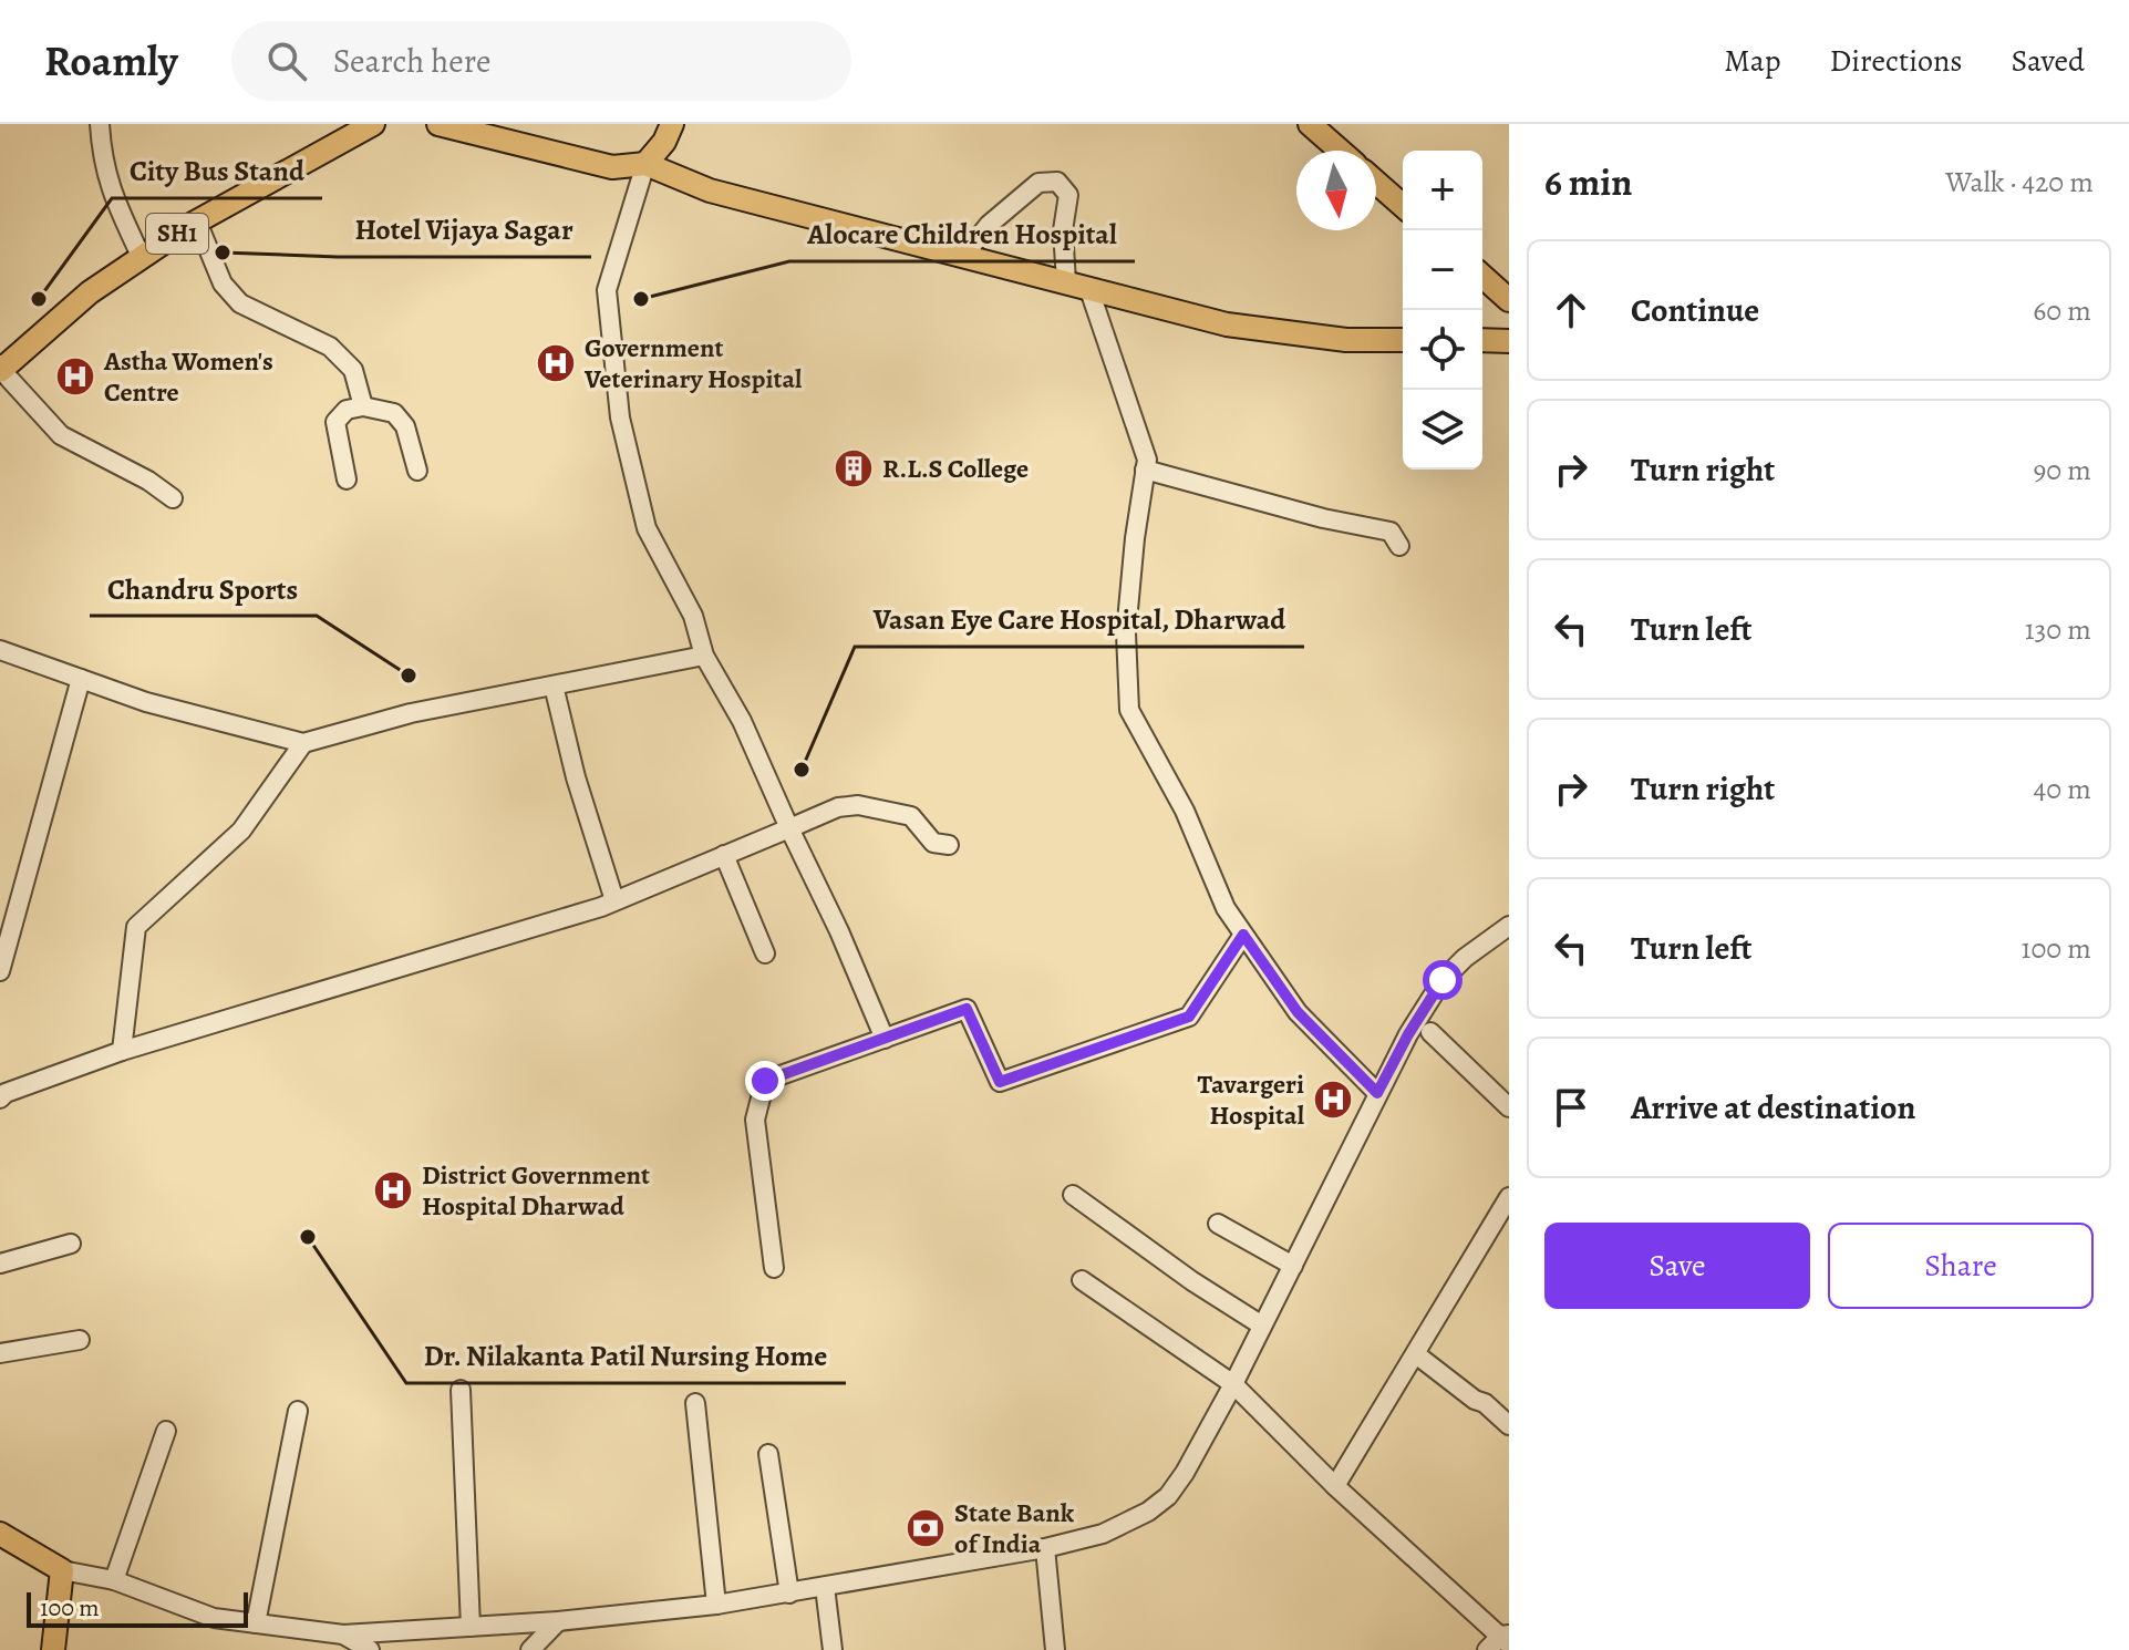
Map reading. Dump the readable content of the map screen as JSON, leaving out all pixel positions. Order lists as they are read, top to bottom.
{
  "streets": {
    "main road": ["SH1"]
  },
  "places": {
    "other": [
      "Hotel Vijaya Sagar",
      "City Bus Stand",
      "Alocare Children Hospital",
      "Chandru Sports",
      "Vasan Eye Care Hospital, Dharwad",
      "Dr. Nilakanta Patil Nursing Home"
    ],
    "hospital": [
      "Government Veterinary Hospital",
      "Astha Women's Centre",
      "Tavargeri Hospital",
      "District Government Hospital Dharwad"
    ],
    "building": ["R.L.S College"],
    "bank": ["State Bank of India"]
  },
  "scale_bar": "100 m",
  "north": "bottom",
  "page": {
    "header": "Roamly",
    "search": "Search here",
    "nav": ["Map", "Directions", "Saved"],
    "heading": ["6 min", "Walk · 420 m"],
    "map_buttons": ["+", "−"],
    "list": [
      ["Continue", "60 m"],
      ["Turn right", "90 m"],
      ["Turn left", "130 m"],
      ["Turn right", "40 m"],
      ["Turn left", "100 m"],
      "Arrive at destination"
    ],
    "buttons": ["Save", "Share"],
    "scale": "100 m"
  }
}
